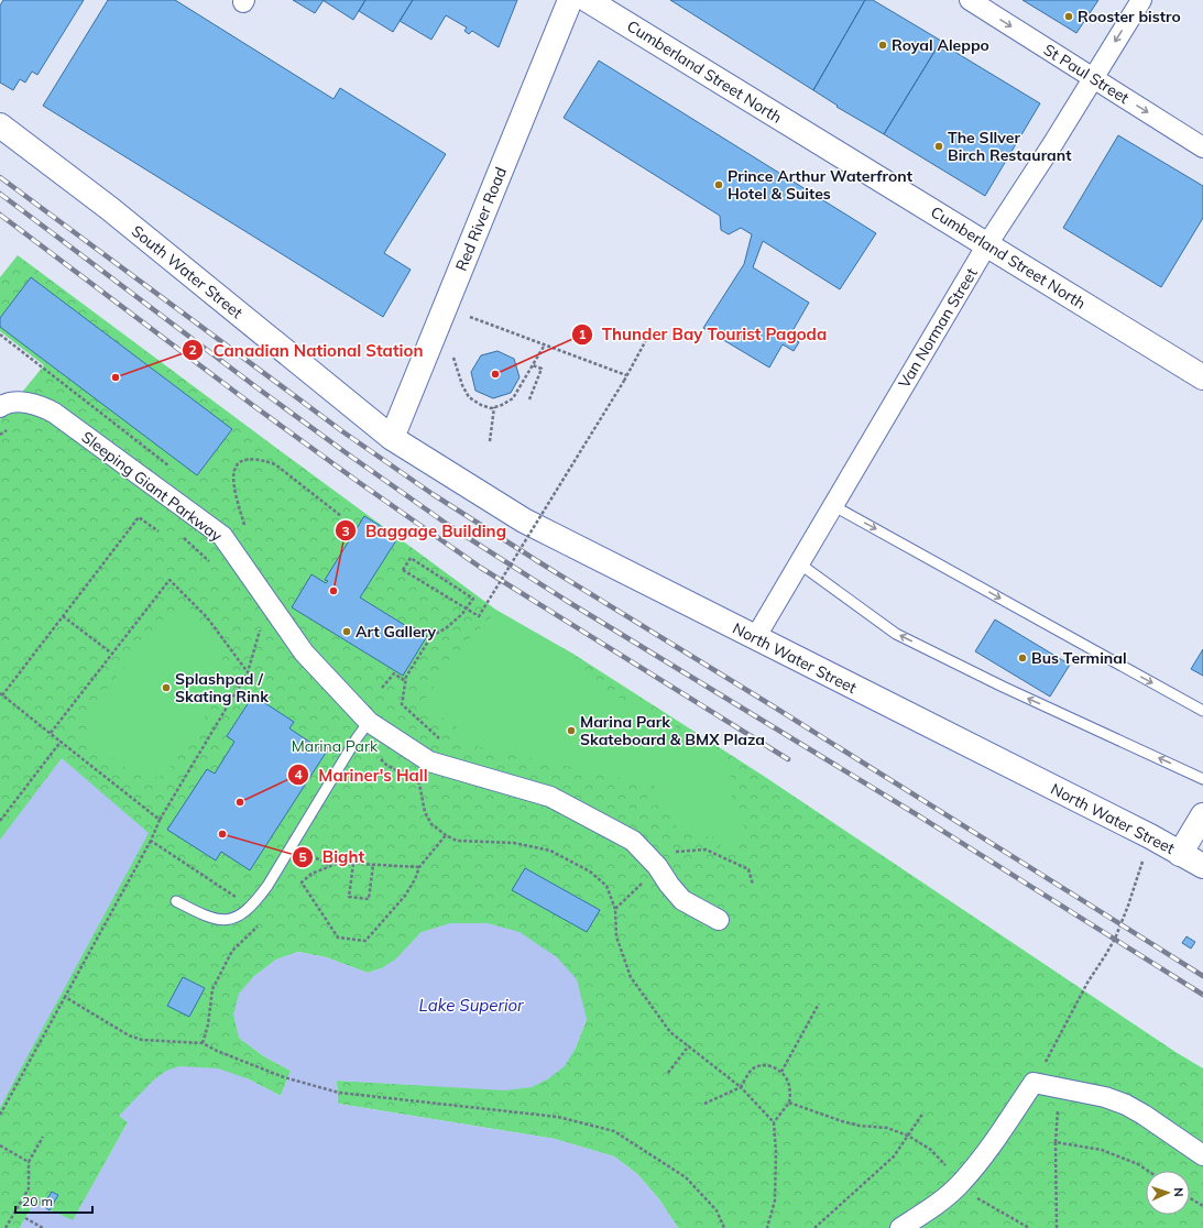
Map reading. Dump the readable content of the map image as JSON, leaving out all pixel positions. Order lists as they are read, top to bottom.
{
  "streets": {
    "main road": [
      "Cumberland Street North",
      "Red River Road",
      "South Water Street",
      "North Water Street"
    ],
    "street": ["St Paul Street", "Van Norman Street", "Sleeping Giant Parkway"]
  },
  "crossings": [
    ["Cumberland Street North", "Van Norman Street"],
    ["St Paul Street", "Van Norman Street"],
    ["Red River Road", "South Water Street"],
    ["Red River Road", "North Water Street"],
    ["South Water Street", "North Water Street"],
    ["Van Norman Street", "North Water Street"]
  ],
  "one_way": ["St Paul Street"],
  "water": ["Lake Superior"],
  "parks": ["Marina Park"],
  "places": [
    "Rooster bistro",
    "Royal Aleppo",
    "The SIlver Birch Restaurant",
    "Prince Arthur Waterfront Hotel & Suites",
    "Thunder Bay Tourist Pagoda",
    "Canadian National Station",
    "Baggage Building",
    "Art Gallery",
    "Bus Terminal",
    "Splashpad / Skating Rink",
    "Marina Park Skateboard & BMX Plaza",
    "Mariner's Hall",
    "Bight"
  ],
  "scale_bar": "20 m",
  "north": "right"
}
